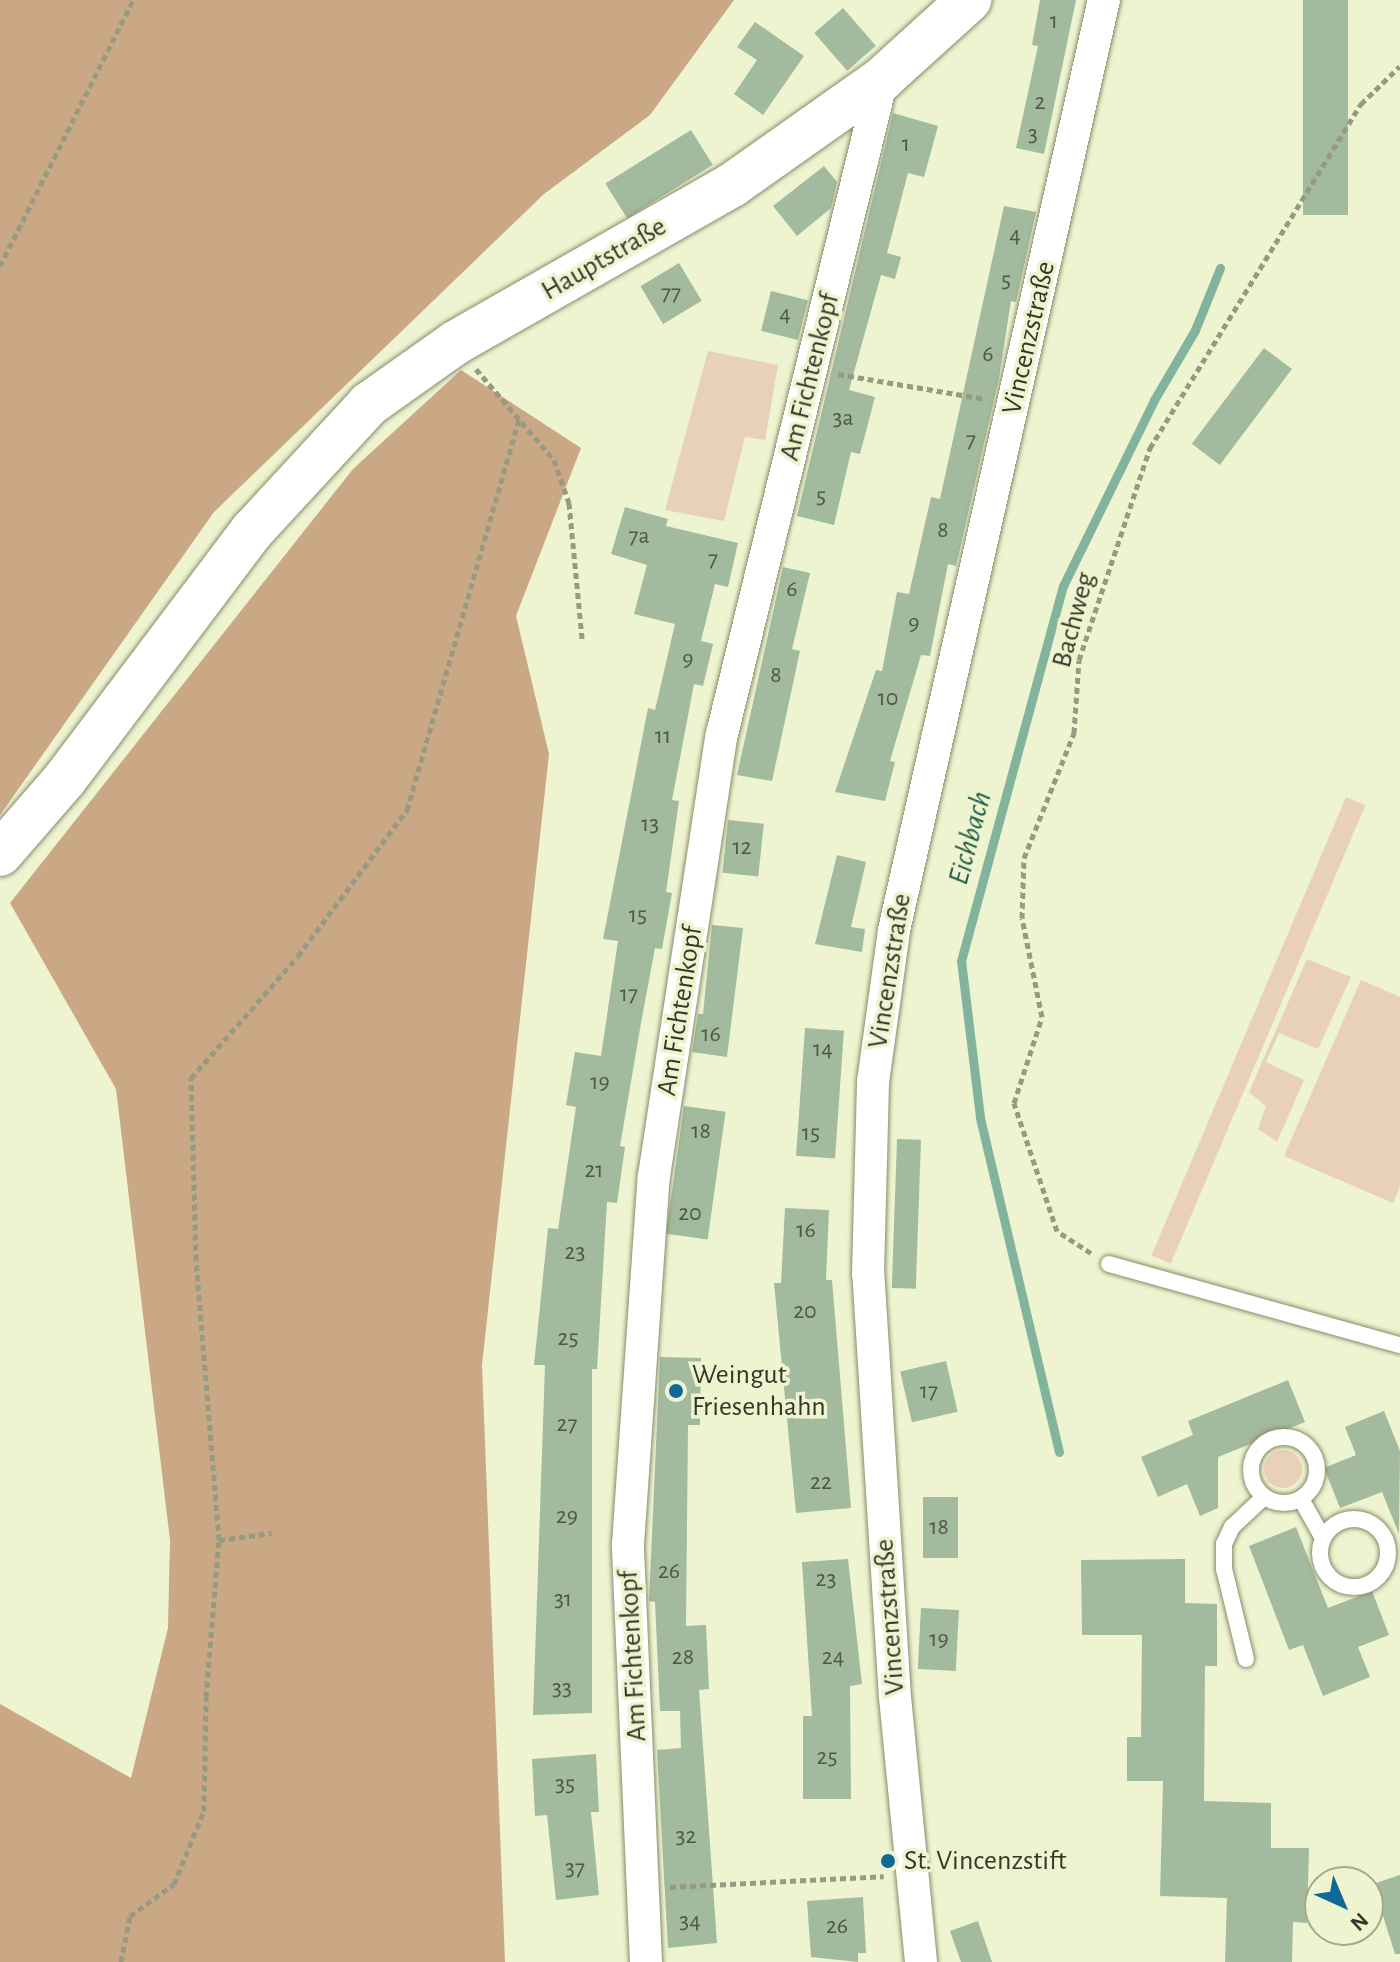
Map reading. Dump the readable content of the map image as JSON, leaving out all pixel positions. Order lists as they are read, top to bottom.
{
  "streets": {
    "street": ["Hauptstraße", "Vincenzstraße", "Am Fichtenkopf"],
    "path": ["Bachweg"]
  },
  "crossings": [
    ["Hauptstraße", "Am Fichtenkopf"]
  ],
  "water": ["Eichbach"],
  "places": ["Weingut Friesenhahn", "St. Vincenzstift"],
  "house_numbers": [
    "1",
    "2",
    "3",
    "1",
    "4",
    "5",
    "77",
    "4",
    "6",
    "3a",
    "7",
    "5",
    "8",
    "7a",
    "7",
    "6",
    "9",
    "9",
    "8",
    "10",
    "11",
    "13",
    "12",
    "15",
    "17",
    "16",
    "14",
    "19",
    "18",
    "15",
    "21",
    "20",
    "16",
    "23",
    "20",
    "25",
    "17",
    "27",
    "22",
    "29",
    "18",
    "26",
    "23",
    "31",
    "19",
    "28",
    "24",
    "33",
    "25",
    "35",
    "32",
    "37",
    "34",
    "26"
  ],
  "north": "bottom right"
}
